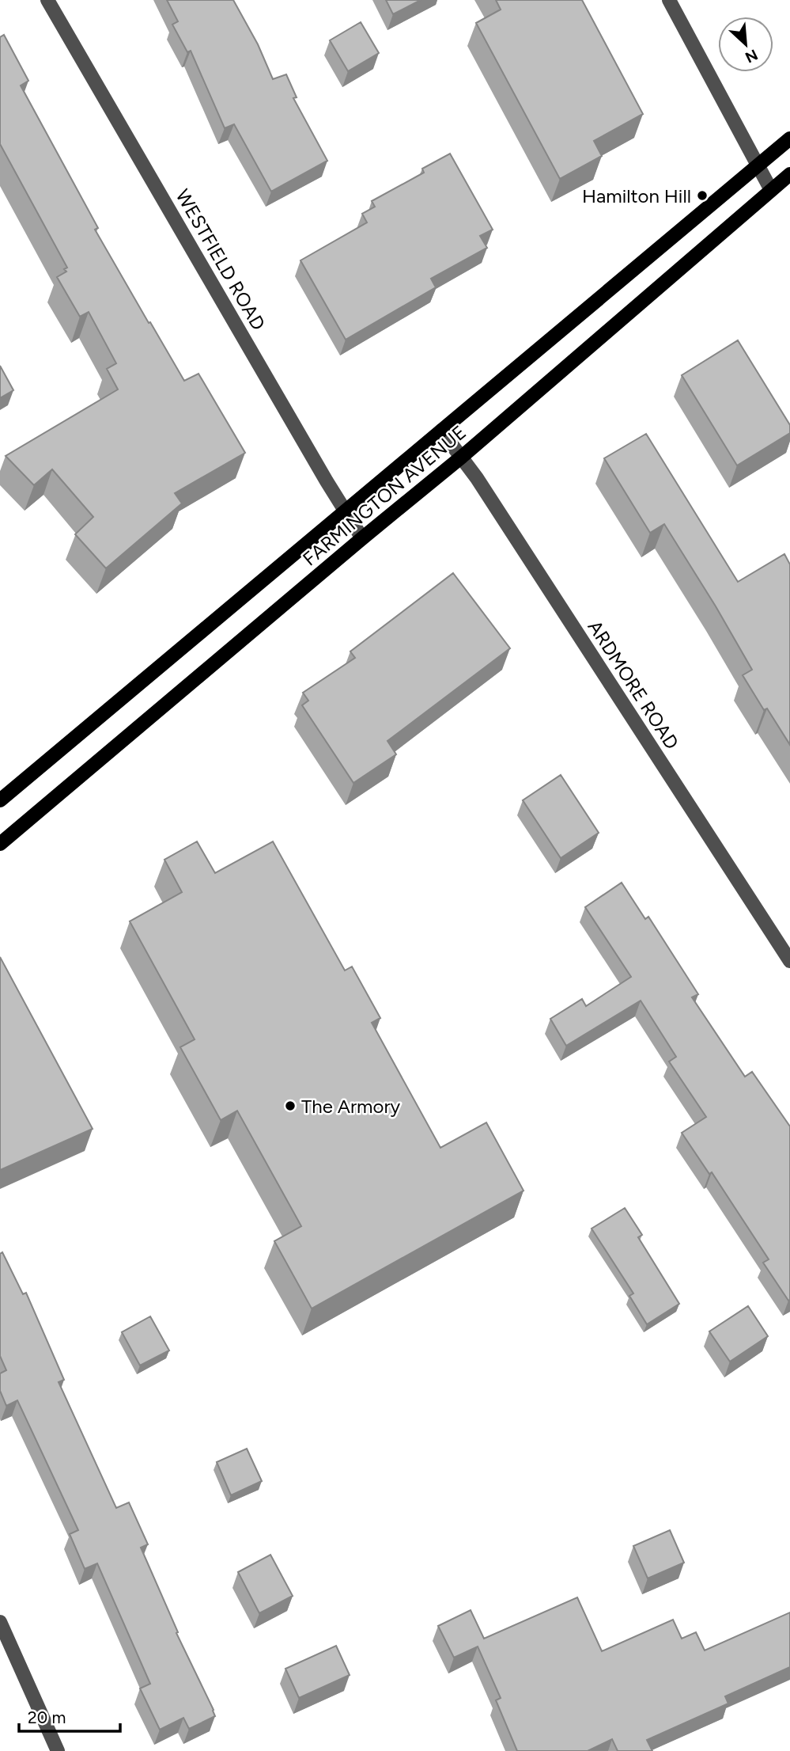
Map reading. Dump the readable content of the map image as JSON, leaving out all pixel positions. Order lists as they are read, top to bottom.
{
  "streets": {
    "main road": ["FARMINGTON AVENUE"],
    "street": ["WESTFIELD ROAD", "ARDMORE ROAD"]
  },
  "crossings": [
    ["WESTFIELD ROAD", "FARMINGTON AVENUE"],
    ["FARMINGTON AVENUE", "ARDMORE ROAD"]
  ],
  "places": ["Hamilton Hill", "The Armory"],
  "scale_bar": "20 m",
  "north": "bottom right"
}
